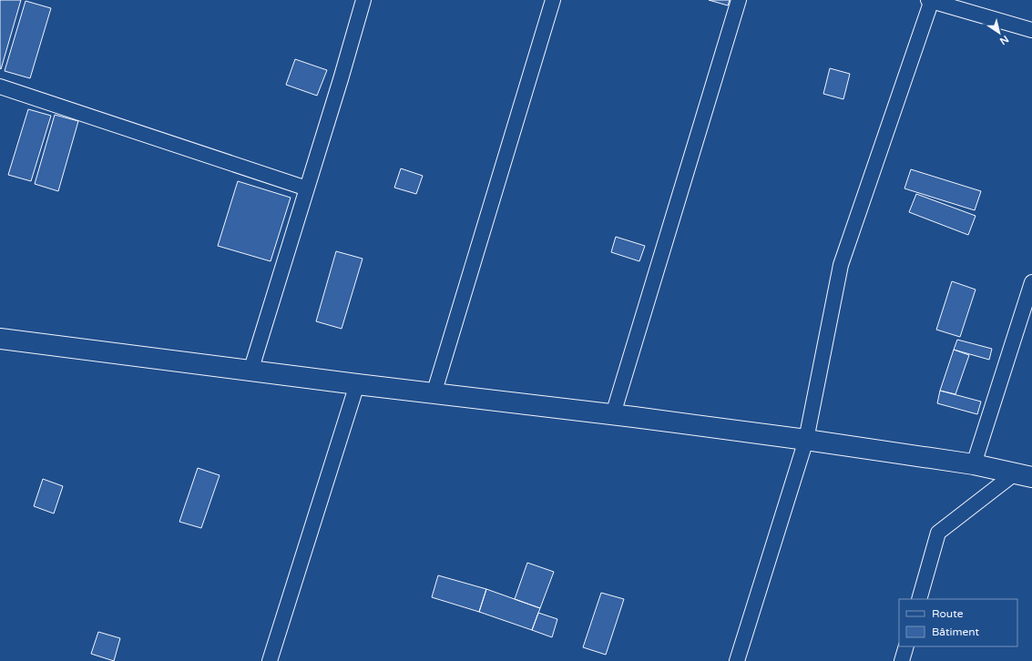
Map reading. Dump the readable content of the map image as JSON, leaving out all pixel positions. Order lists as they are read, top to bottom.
{
  "legend": ["Route", "Bâtiment"],
  "north": "bottom right"
}
